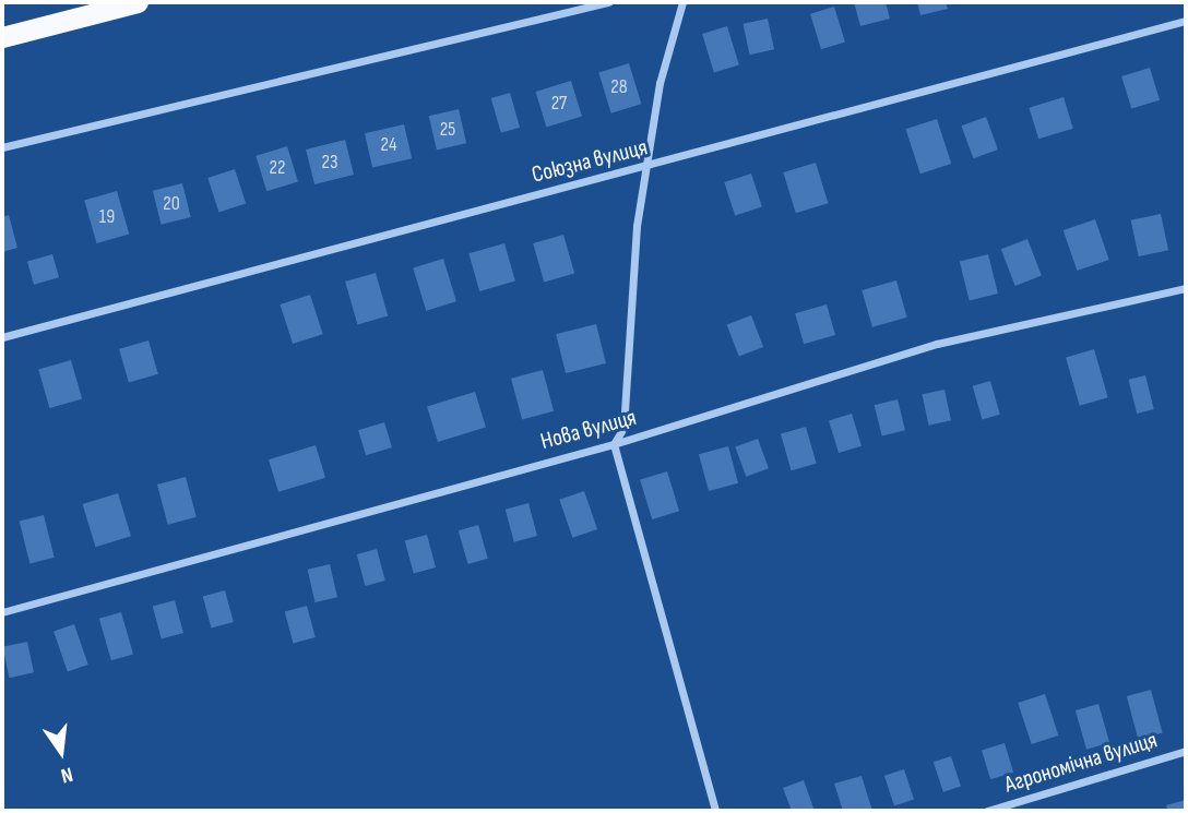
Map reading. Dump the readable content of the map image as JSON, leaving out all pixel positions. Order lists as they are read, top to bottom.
{
  "streets": {
    "street": ["Союзна вулиця", "Нова вулиця", "Агрономічна вулиця"]
  },
  "house_numbers": [
    "28",
    "27",
    "25",
    "24",
    "23",
    "22",
    "20",
    "19"
  ],
  "north": "bottom"
}
